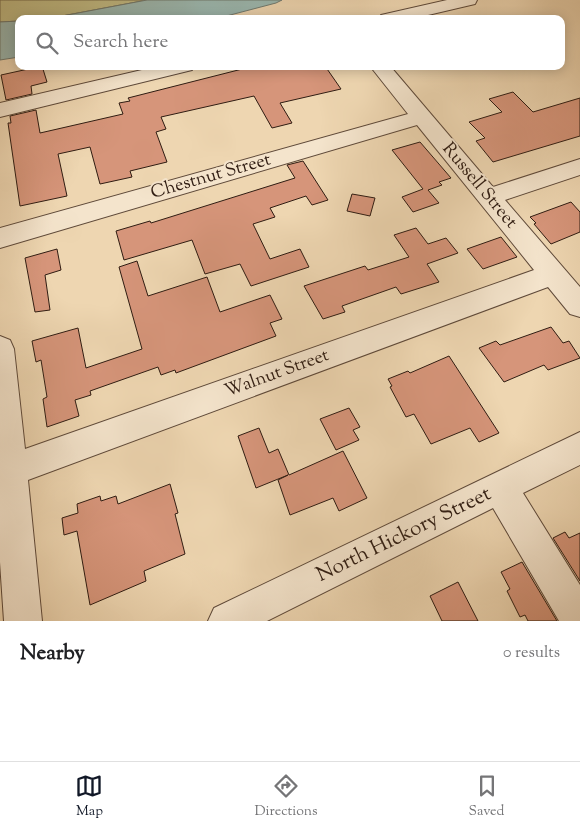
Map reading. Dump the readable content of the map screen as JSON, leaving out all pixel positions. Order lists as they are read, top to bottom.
{
  "streets": {
    "street": [
      "Chestnut Street",
      "Russell Street",
      "Walnut Street",
      "North Hickory Street"
    ]
  },
  "crossings": [
    ["Chestnut Street", "Russell Street"],
    ["Russell Street", "Walnut Street"]
  ],
  "page": {
    "search": "Search here",
    "heading": ["Nearby", "0 results"],
    "nav": ["Map", "Directions", "Saved"]
  }
}
